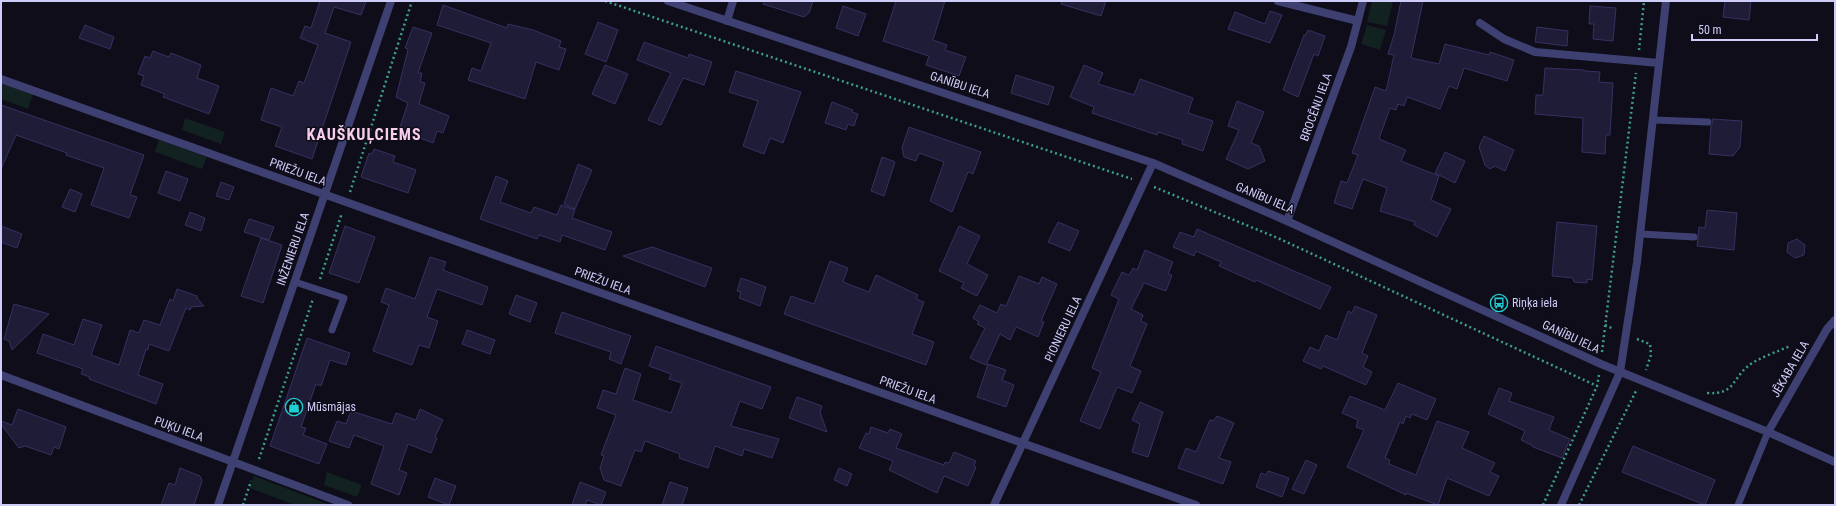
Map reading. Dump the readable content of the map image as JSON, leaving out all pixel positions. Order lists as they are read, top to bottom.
{
  "streets": {
    "street": [
      "GANĪBU IELA",
      "BROCĒNU IELA",
      "PRIEŽU IELA",
      "INŽENIERU IELA",
      "PIONIERU IELA",
      "JĒKABA IELA",
      "PUĶU IELA"
    ]
  },
  "crossings": [
    ["GANĪBU IELA", "BROCĒNU IELA"],
    ["GANĪBU IELA", "PIONIERU IELA"],
    ["GANĪBU IELA", "JĒKABA IELA"],
    ["PRIEŽU IELA", "INŽENIERU IELA"],
    ["PRIEŽU IELA", "PIONIERU IELA"],
    ["INŽENIERU IELA", "PUĶU IELA"]
  ],
  "districts": ["KAUŠKUĻCIEMS"],
  "places": {
    "bus stop": ["Riņķa iela"],
    "shop": ["Mūsmājas"]
  },
  "scale_bar": "50 m"
}
